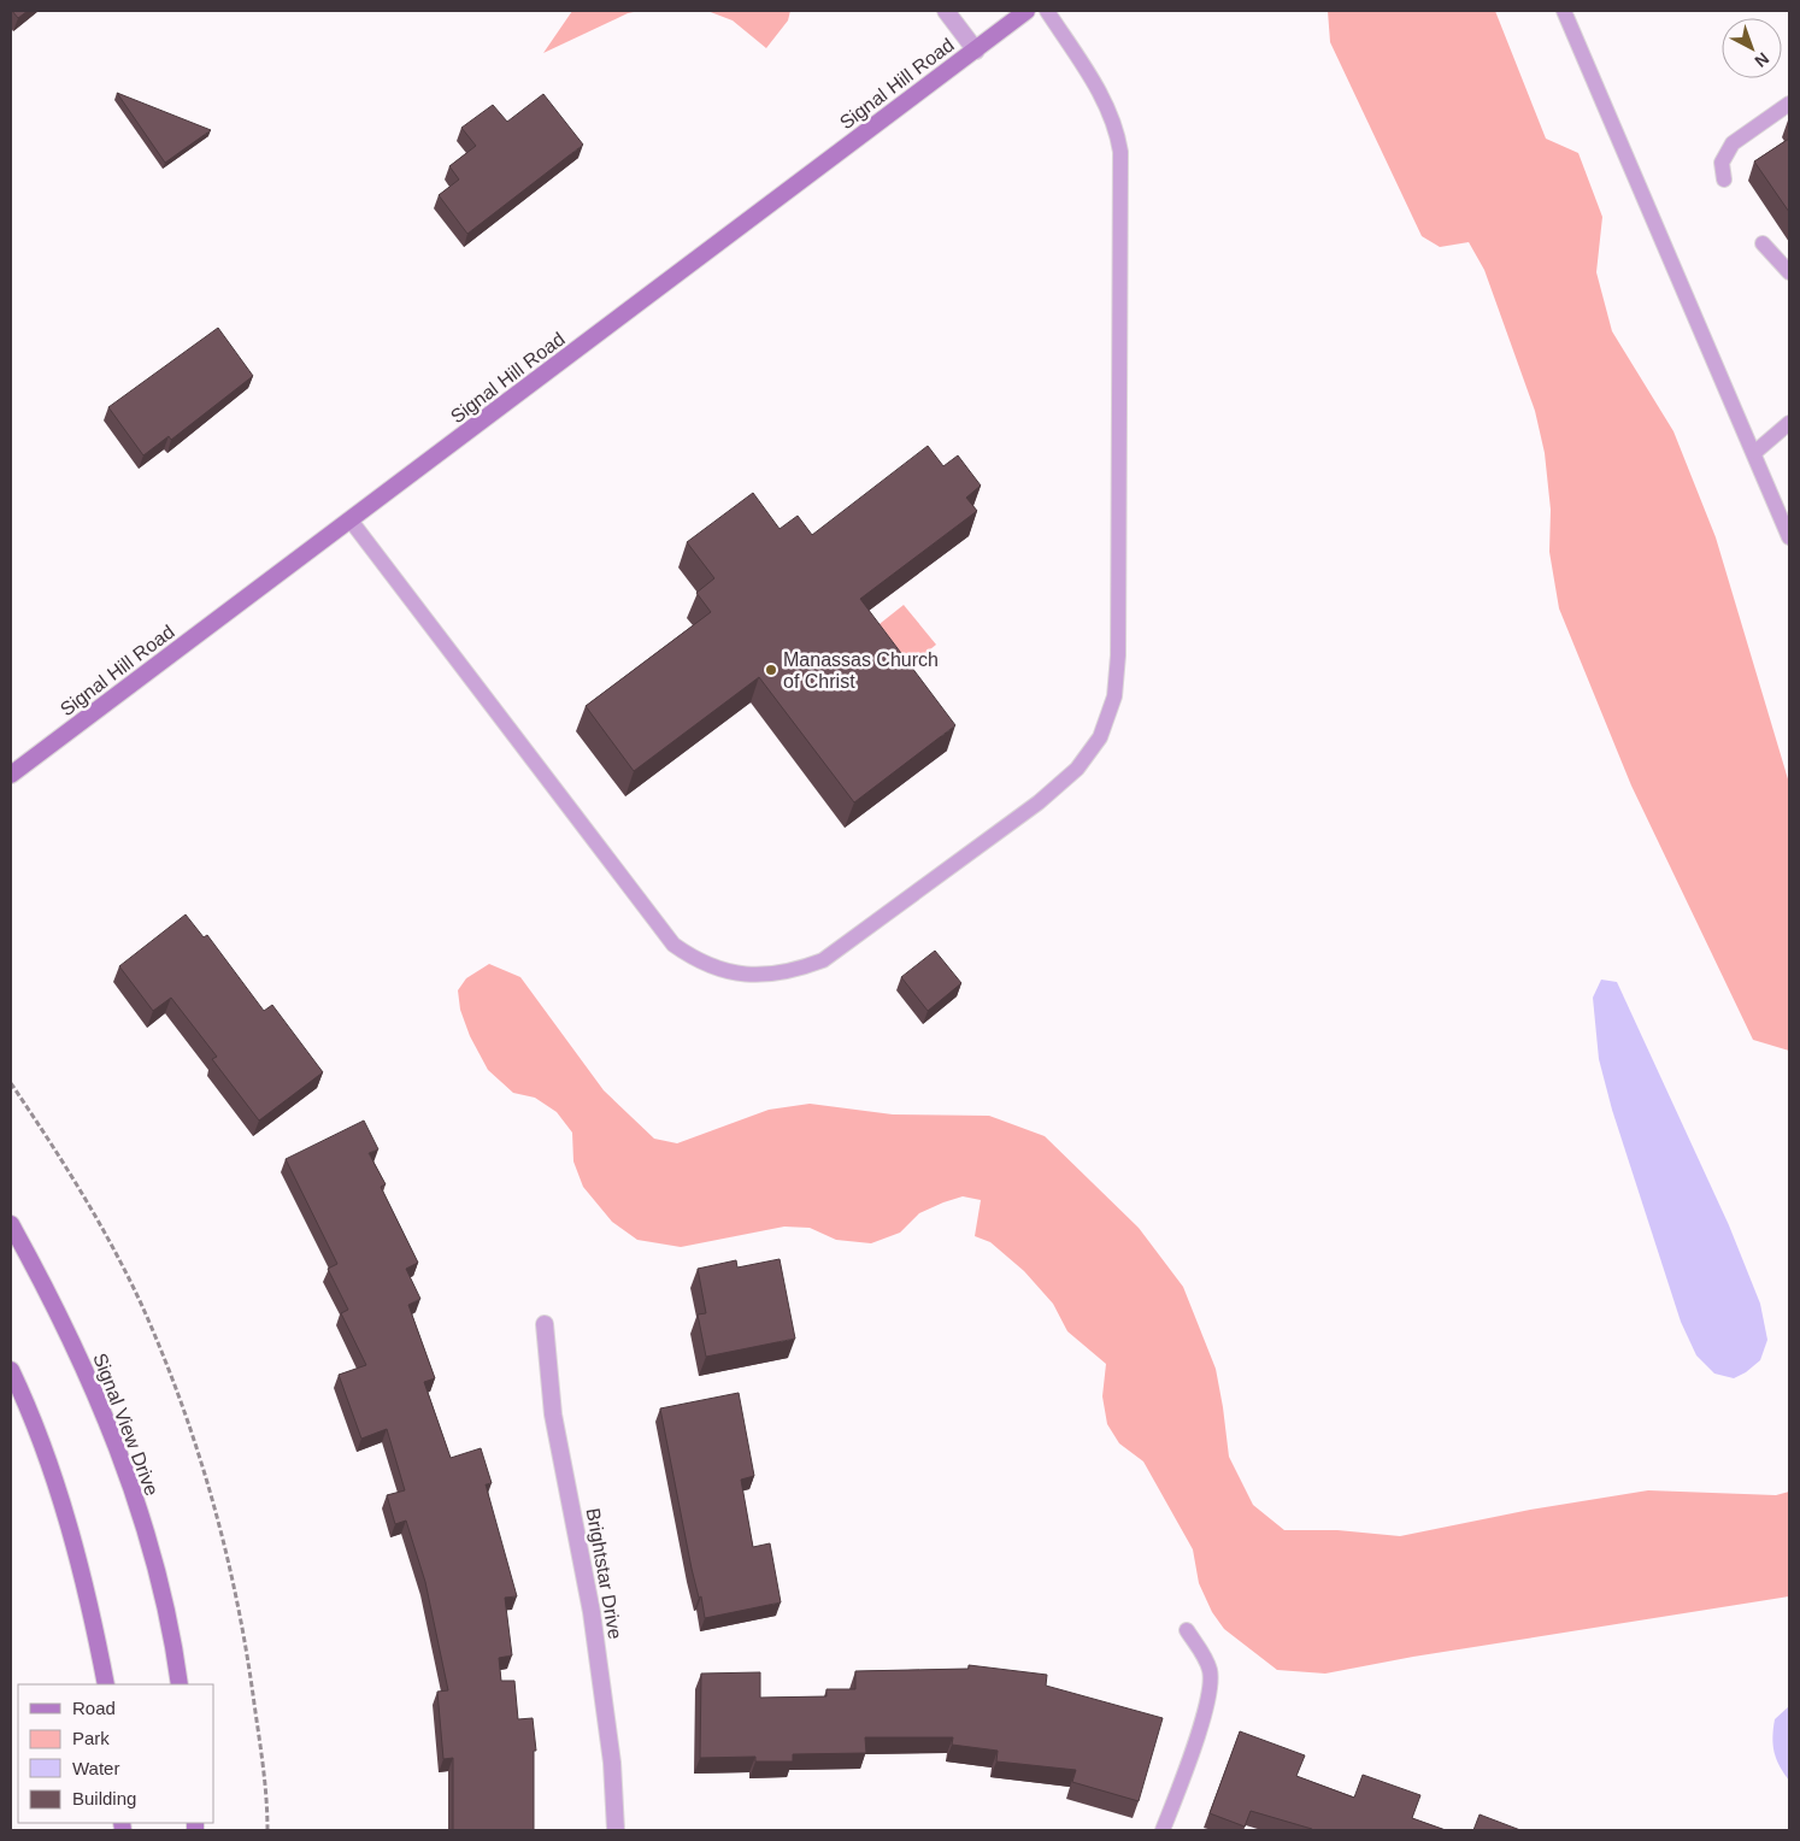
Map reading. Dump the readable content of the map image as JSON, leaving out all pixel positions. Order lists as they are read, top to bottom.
{
  "streets": {
    "main road": ["Signal Hill Road", "Signal View Drive"],
    "street": ["Brightstar Drive"]
  },
  "places": ["Manassas Church of Christ"],
  "legend": [
    "Road",
    "Park",
    "Water",
    "Building"
  ],
  "north": "bottom right"
}
